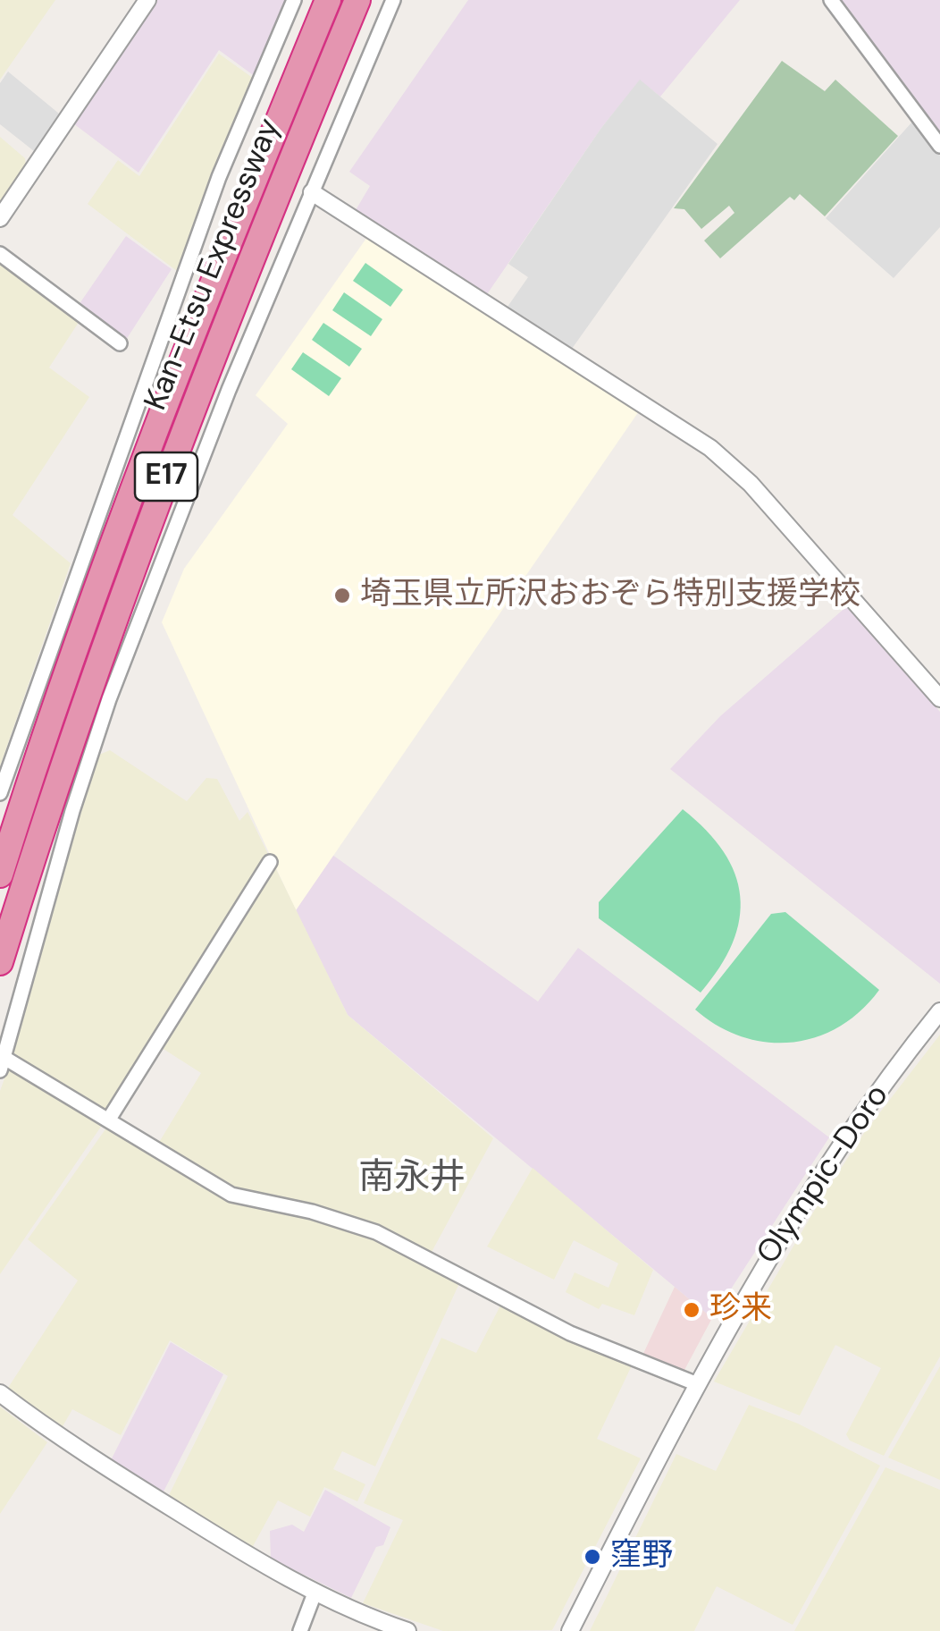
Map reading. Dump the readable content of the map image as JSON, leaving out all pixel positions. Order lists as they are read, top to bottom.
{
  "streets": {
    "highway": ["Kan-Etsu Expressway", "E17"],
    "street": ["Olympic-Doro"]
  },
  "districts": ["南永井"],
  "places": ["埼玉県立所沢おおぞら特別支援学校", "珍来", "窪野"]
}
